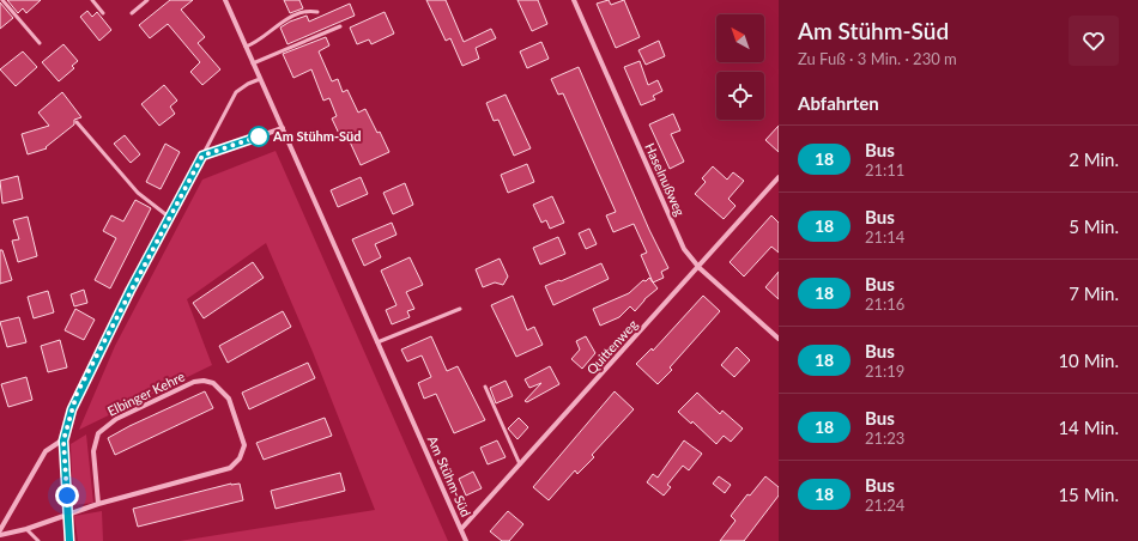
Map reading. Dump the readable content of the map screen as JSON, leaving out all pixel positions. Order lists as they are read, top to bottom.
{
  "streets": {
    "street": [
      "Haselnußweg",
      "Quittenweg",
      "Elbinger Kehre",
      "Am Stühm-Süd"
    ]
  },
  "crossings": [
    ["Haselnußweg", "Quittenweg"],
    ["Quittenweg", "Am Stühm-Süd"]
  ],
  "places": ["Am Stühm-Süd"],
  "lines": ["bus line 18"],
  "north": "top left",
  "page": {
    "heading": [
      ["Am Stühm-Süd", "Zu Fuß · 3 Min. · 230 m"],
      "Abfahrten"
    ],
    "list": [
      {
        "mark": "18",
        "name": "Bus",
        "note": "21:11",
        "value": "2 Min."
      },
      {
        "mark": "18",
        "name": "Bus",
        "note": "21:14",
        "value": "5 Min."
      },
      {
        "mark": "18",
        "name": "Bus",
        "note": "21:16",
        "value": "7 Min."
      },
      {
        "mark": "18",
        "name": "Bus",
        "note": "21:19",
        "value": "10 Min."
      },
      {
        "mark": "18",
        "name": "Bus",
        "note": "21:23",
        "value": "14 Min."
      },
      {
        "mark": "18",
        "name": "Bus",
        "note": "21:24",
        "value": "15 Min."
      }
    ]
  }
}
